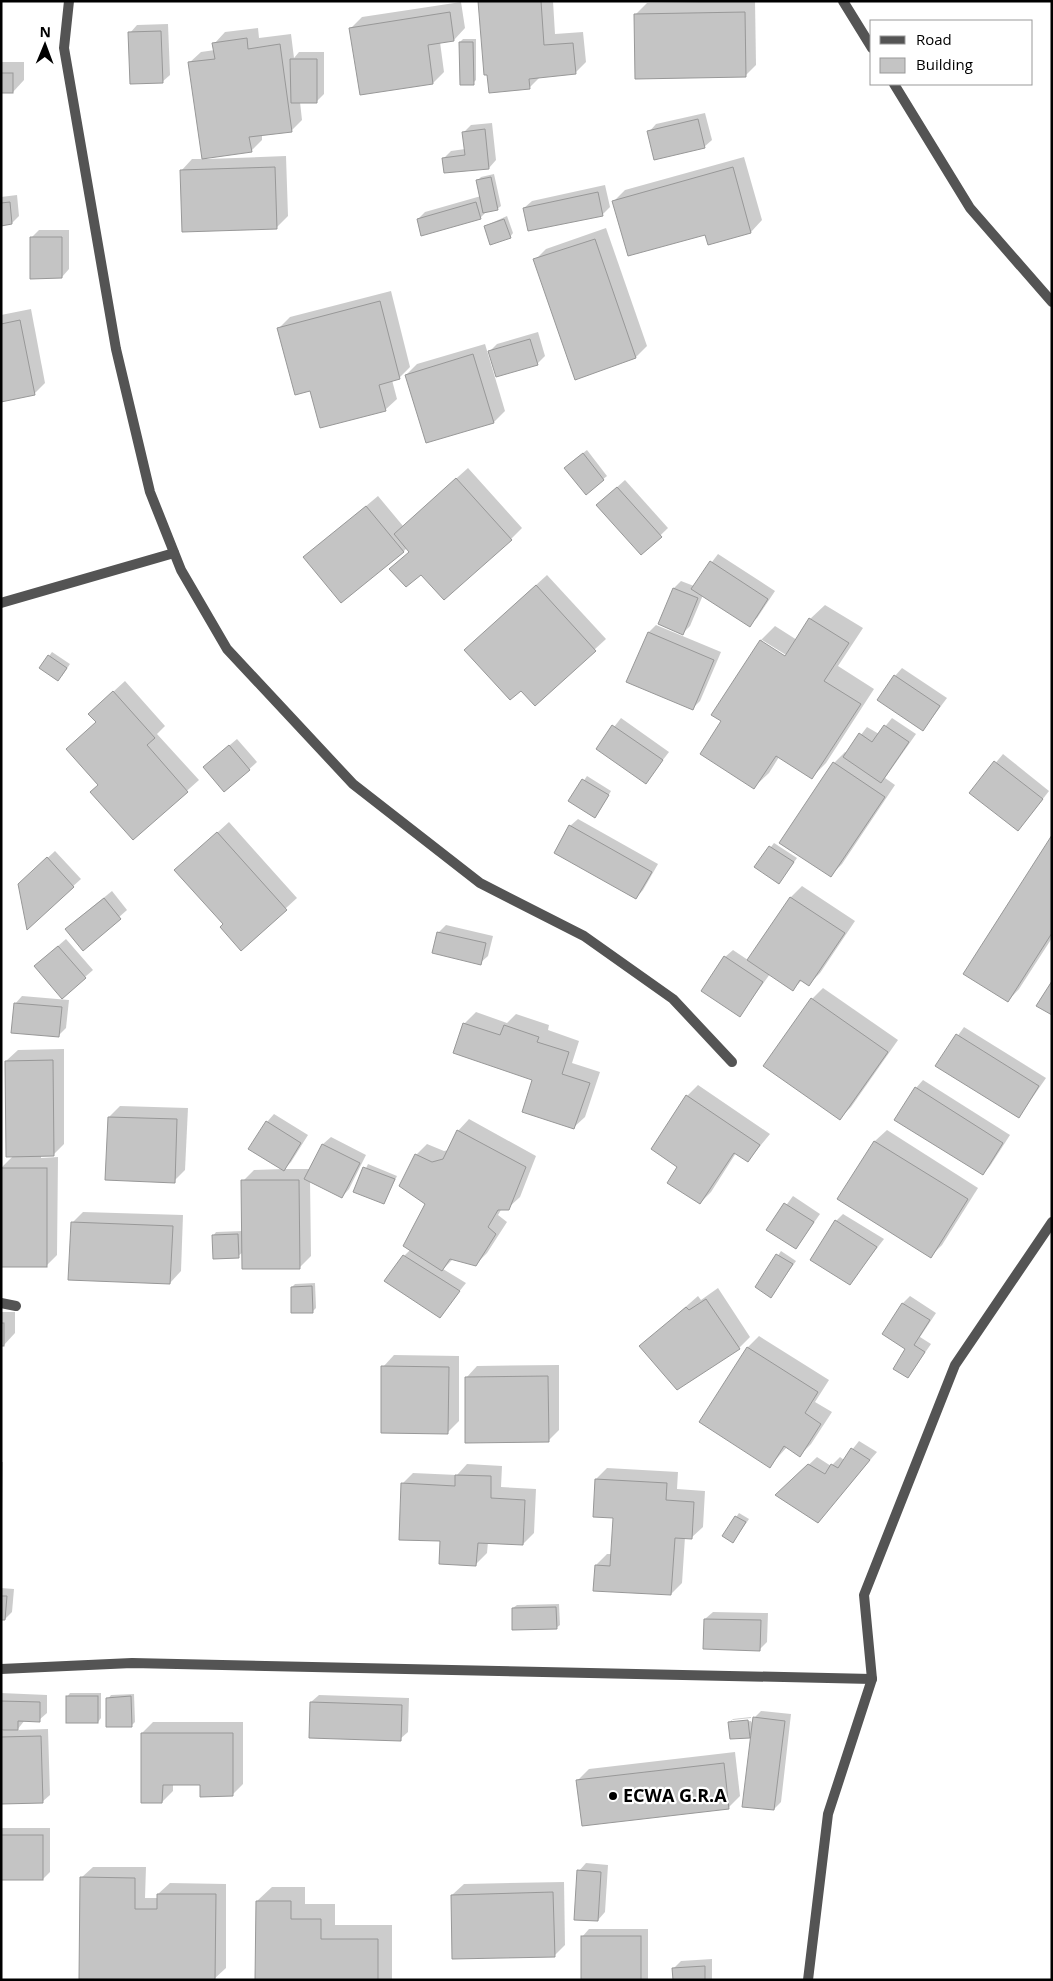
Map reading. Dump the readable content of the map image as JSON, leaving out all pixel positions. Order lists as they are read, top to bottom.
{
  "places": ["ECWA G.R.A"],
  "legend": ["Road", "Building"],
  "north": "top"
}
